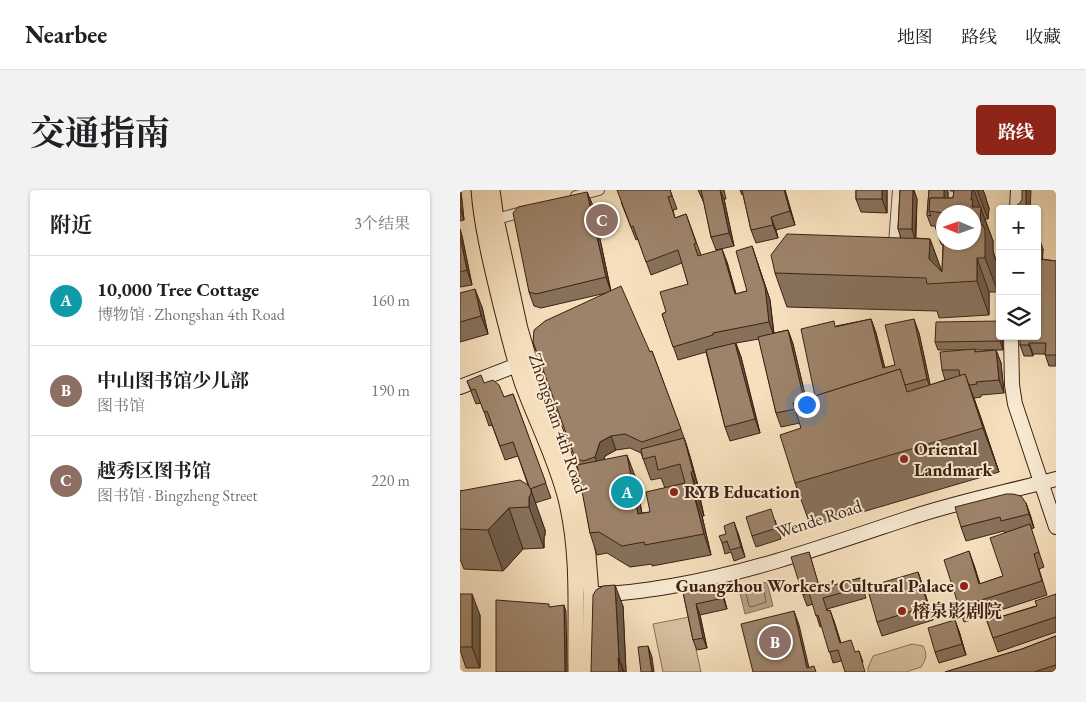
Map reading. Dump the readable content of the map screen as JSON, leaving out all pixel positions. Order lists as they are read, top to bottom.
{
  "streets": {
    "main road": ["Zhongshan 4th Road", "Wende Road"]
  },
  "crossings": [
    ["Zhongshan 4th Road", "Wende Road"]
  ],
  "places": [
    "Oriental Landmark",
    "RYB Education",
    "Guangzhou Workers' Cultural Palace",
    "榕泉影剧院"
  ],
  "north": "left",
  "page": {
    "header": "Nearbee",
    "nav": ["地图", "路线", "收藏"],
    "title": "交通指南",
    "buttons": "路线",
    "heading": ["附近", "3个结果"],
    "pins": ["C", "A", "B"],
    "map_buttons": ["+", "−"],
    "list": [
      {
        "mark": "A",
        "name": "10,000 Tree Cottage",
        "note": "博物馆 · Zhongshan 4th Road",
        "value": "160 m"
      },
      {
        "mark": "B",
        "name": "中山图书馆少儿部",
        "note": "图书馆",
        "value": "190 m"
      },
      {
        "mark": "C",
        "name": "越秀区图书馆",
        "note": "图书馆 · Bingzheng Street",
        "value": "220 m"
      }
    ]
  }
}
